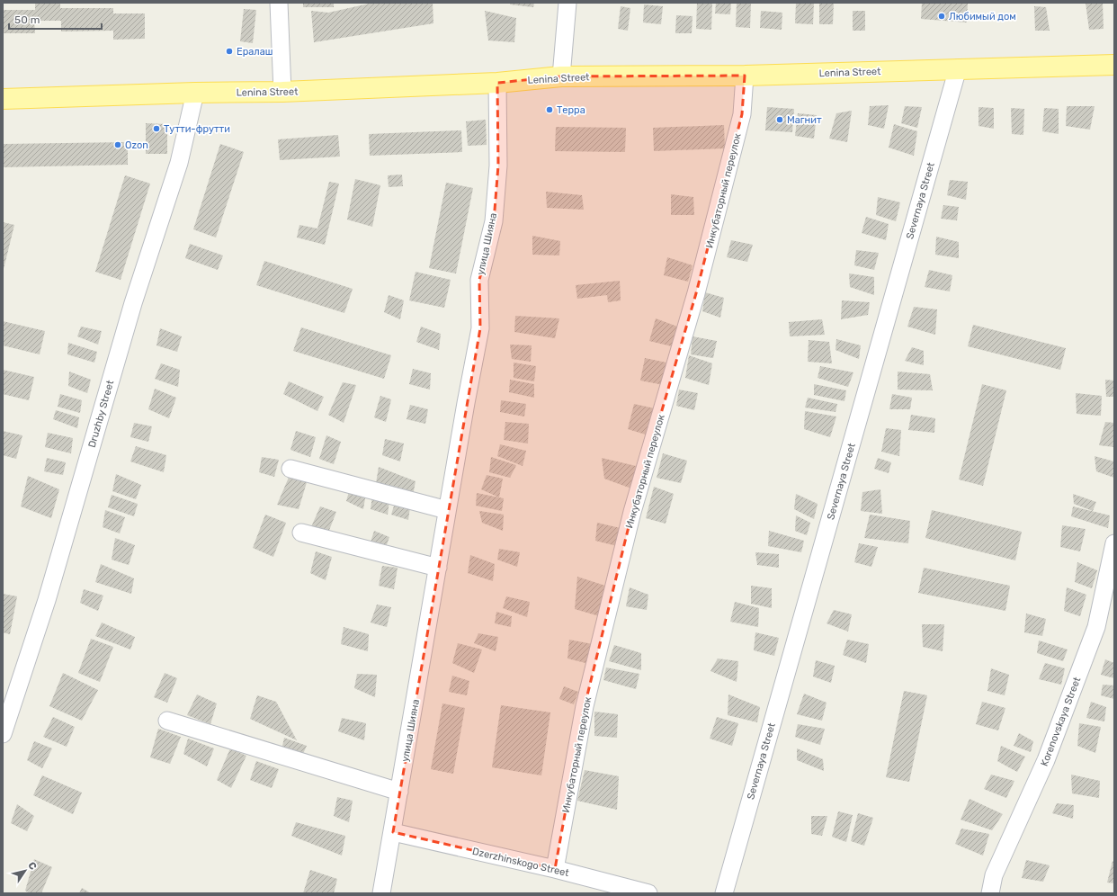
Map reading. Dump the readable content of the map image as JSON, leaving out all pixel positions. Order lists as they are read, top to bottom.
{
  "streets": {
    "main road": ["Lenina Street"],
    "street": [
      "Инкубаторный переулок",
      "Severnaya Street",
      "улица Шияна",
      "Druzhby Street",
      "Korenovskaya Street",
      "Dzerzhinskogo Street"
    ]
  },
  "crossings": [
    ["Lenina Street", "Инкубаторный переулок"],
    ["Lenina Street", "Severnaya Street"],
    ["Lenina Street", "улица Шияна"],
    ["Lenina Street", "Druzhby Street"],
    ["Инкубаторный переулок", "Dzerzhinskogo Street"],
    ["улица Шияна", "Dzerzhinskogo Street"]
  ],
  "places": [
    "Любимый дом",
    "Ералаш",
    "Терра",
    "Магнит",
    "Тутти-фрутти",
    "Ozon"
  ],
  "scale_bar": "50 m",
  "north": "top right"
}
